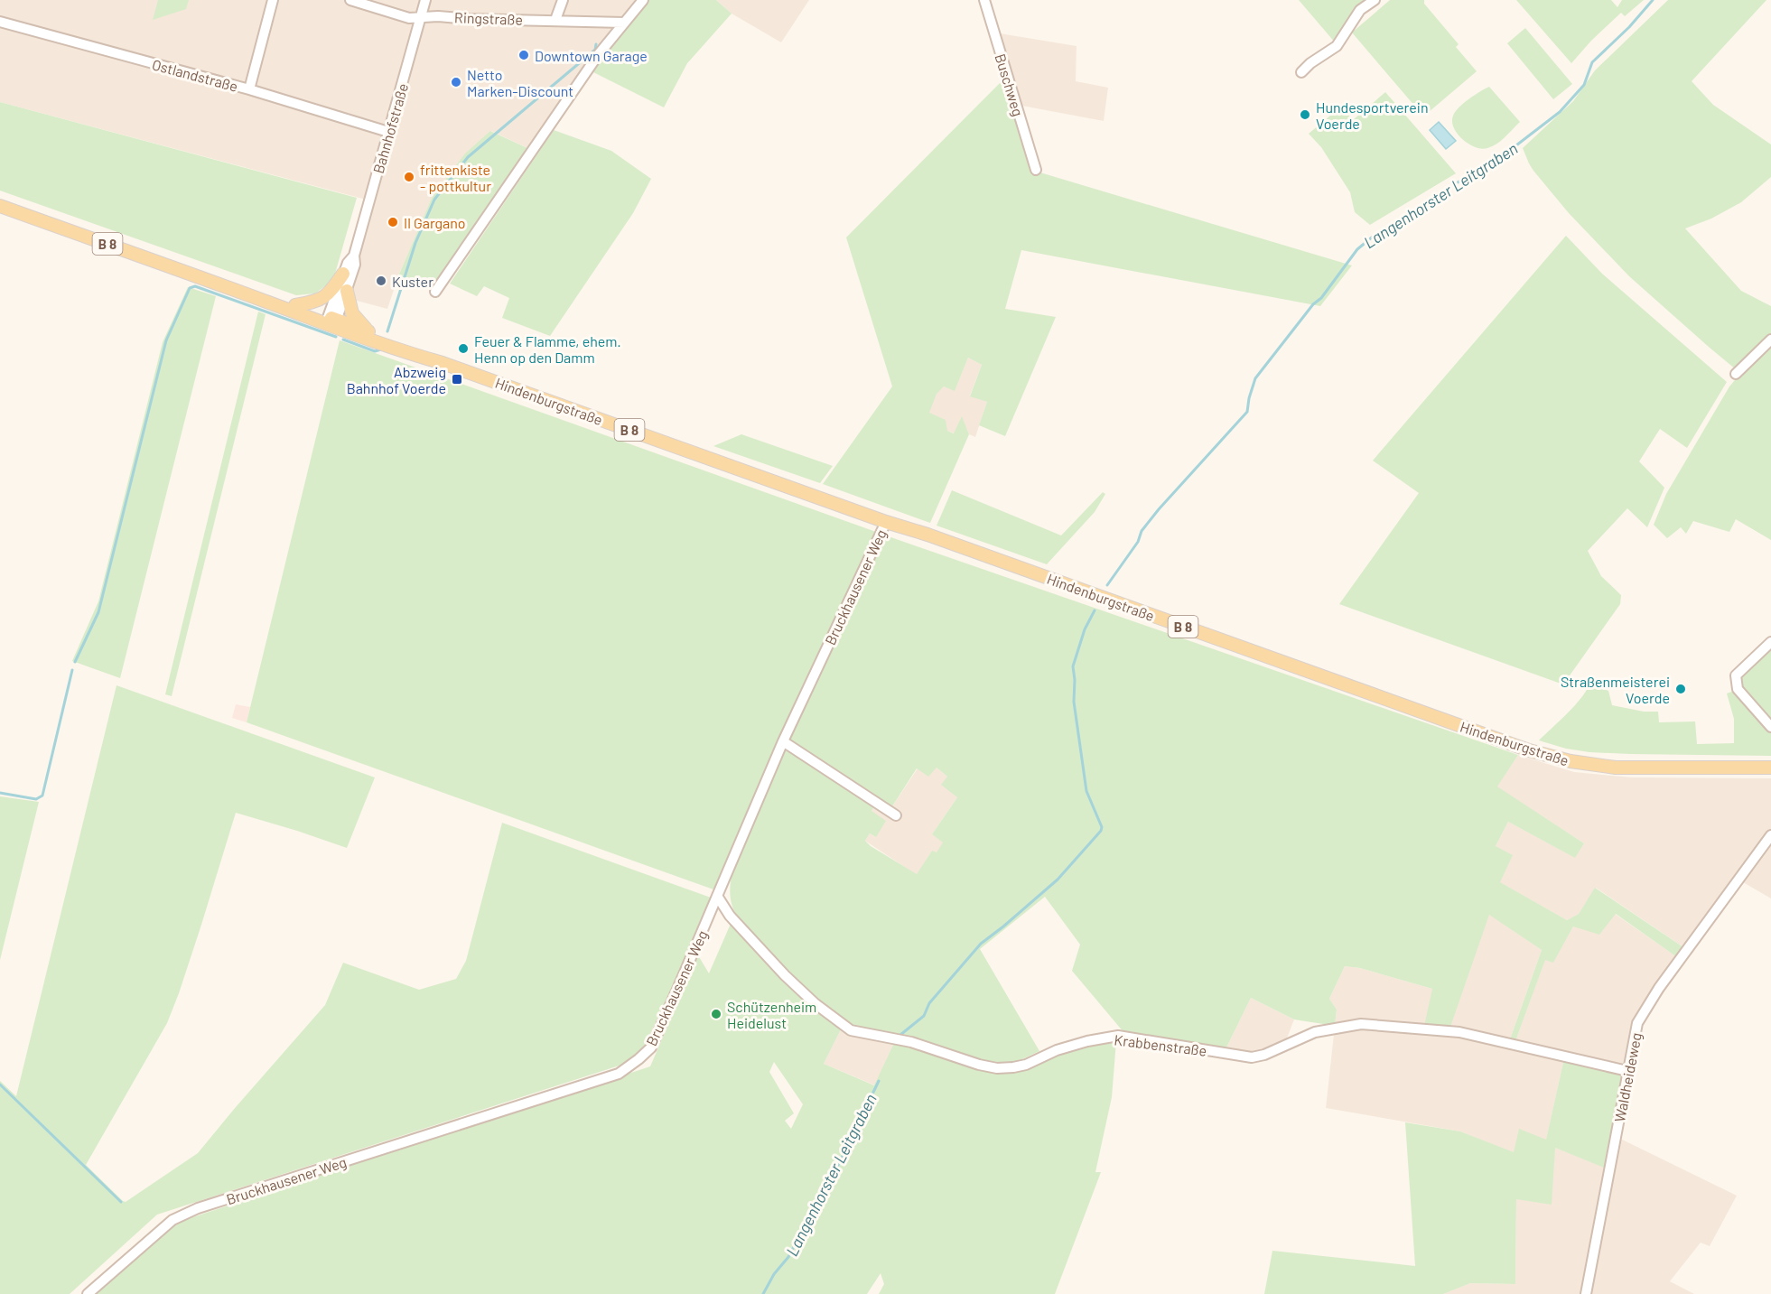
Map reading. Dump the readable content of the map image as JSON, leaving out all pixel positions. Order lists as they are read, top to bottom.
{
  "streets": {
    "main road": ["B 8", "Hindenburgstraße"],
    "street": [
      "Ringstraße",
      "Ostlandstraße",
      "Buschweg",
      "Bahnhofstraße",
      "Bruckhausener Weg",
      "Krabbenstraße",
      "Waldheideweg"
    ]
  },
  "crossings": [
    ["Ringstraße", "Bahnhofstraße"],
    ["Ostlandstraße", "Bahnhofstraße"],
    ["Bahnhofstraße", "Hindenburgstraße"],
    ["Hindenburgstraße", "Bruckhausener Weg"],
    ["Bruckhausener Weg", "Krabbenstraße"],
    ["Krabbenstraße", "Waldheideweg"]
  ],
  "water": ["Langenhorster Leitgraben"],
  "places": {
    "other": [
      "Downtown Garage",
      "Netto Marken-Discount",
      "Hundesportverein Voerde",
      "frittenkiste - pottkultur",
      "Il Gargano",
      "Kuster",
      "Feuer & Flamme, ehem. Henn op den Damm",
      "Straßenmeisterei Voerde",
      "Schützenheim Heidelust"
    ],
    "transit": ["Abzweig Bahnhof Voerde"]
  }
}
